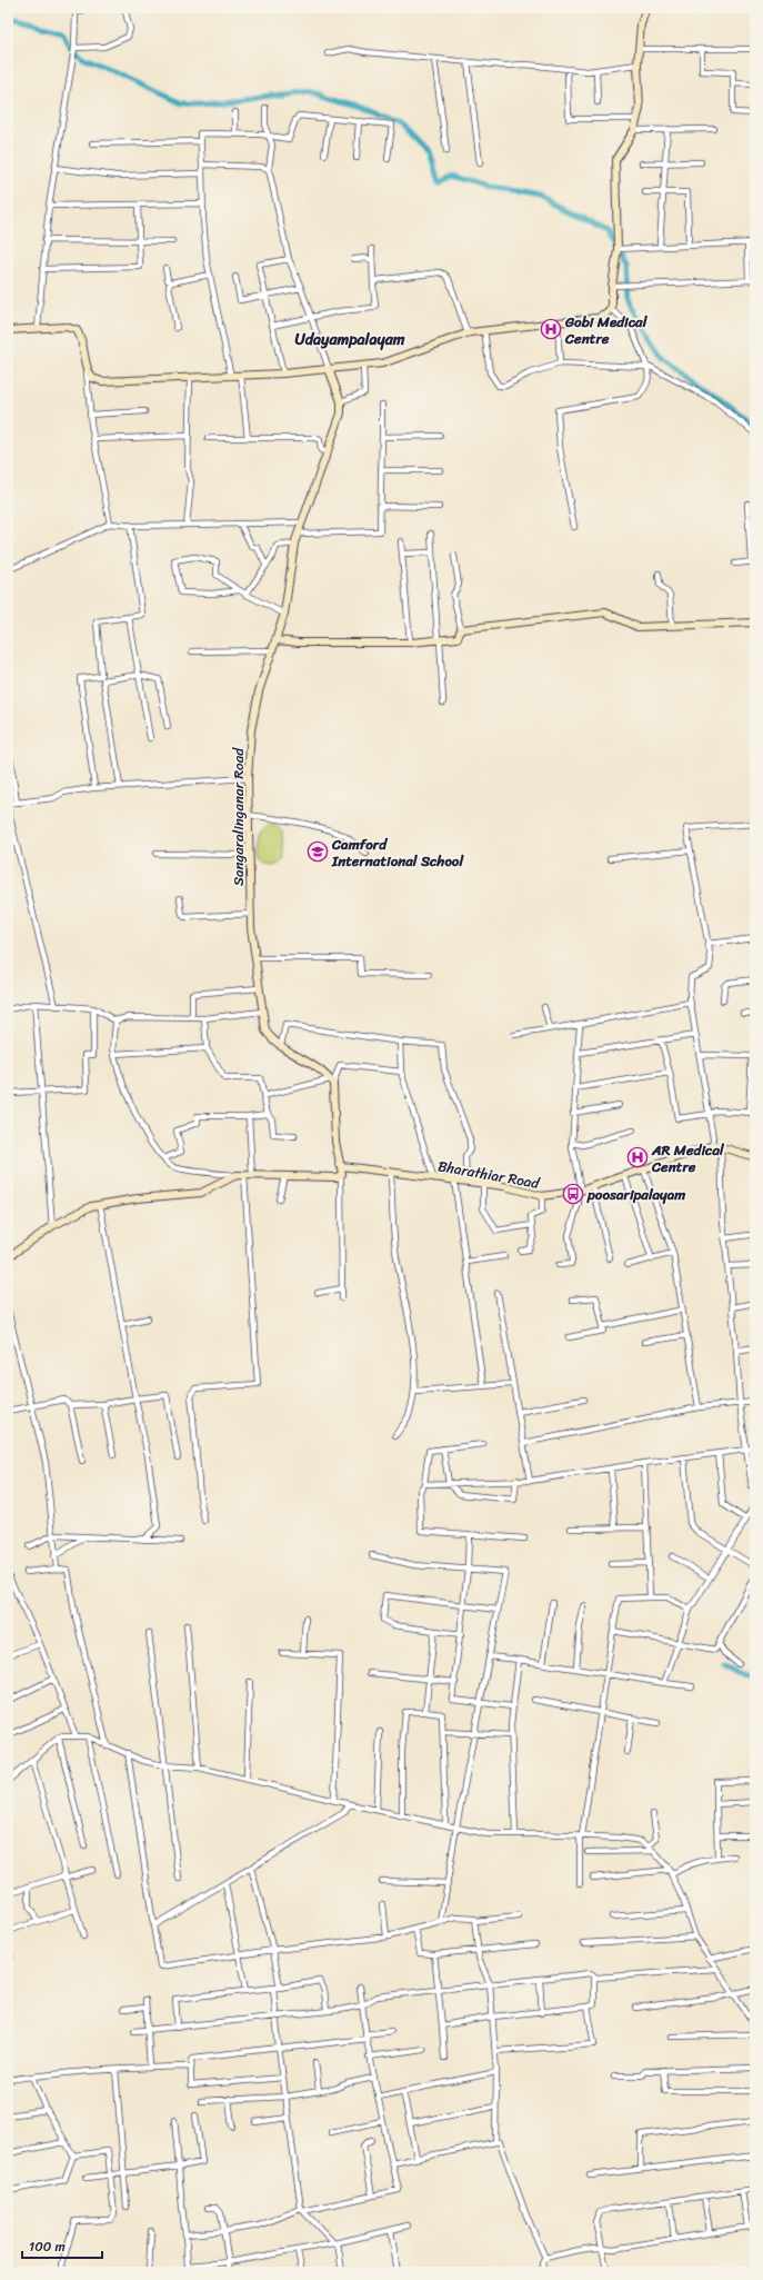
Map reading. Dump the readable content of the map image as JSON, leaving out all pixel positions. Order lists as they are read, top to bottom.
{
  "streets": {
    "main road": ["Sangaralinganar Road", "Bharathiar Road"]
  },
  "districts": ["Udayampalayam"],
  "places": {
    "hospital": ["Gobi Medical Centre", "AR Medical Centre"],
    "school or university": ["Camford International School"],
    "bus stop": ["poosaripalayam"]
  },
  "scale_bar": "100 m"
}
